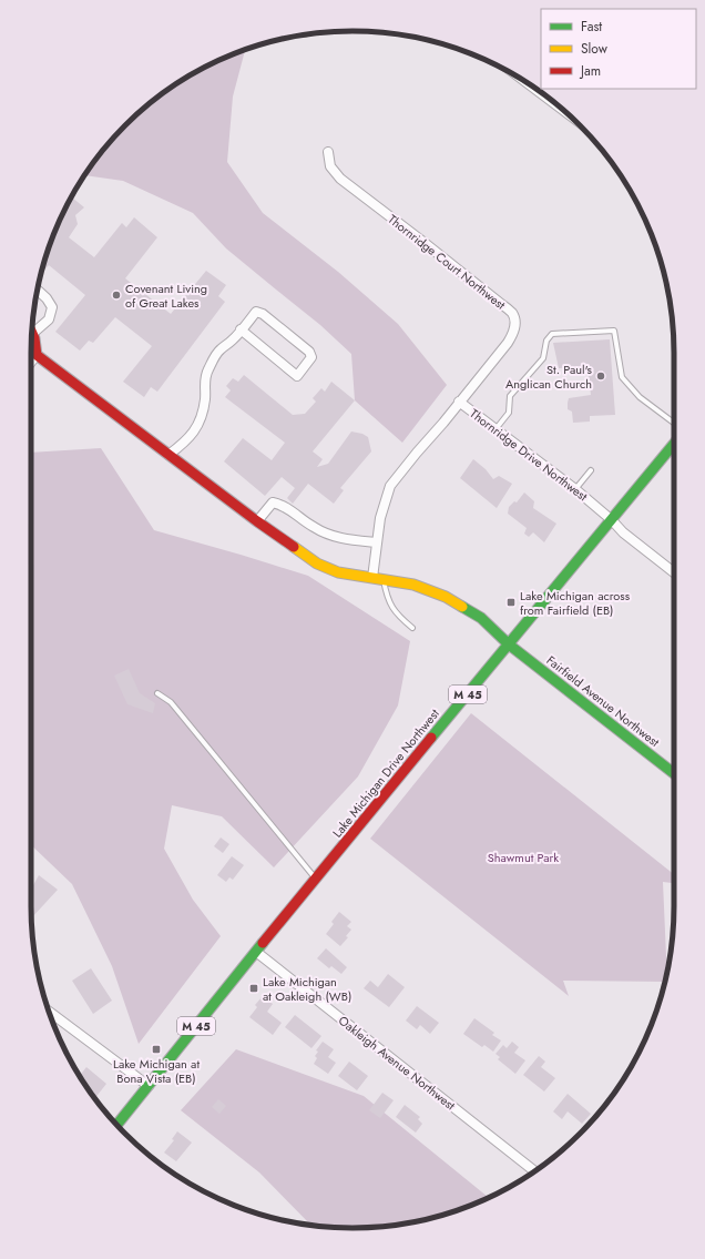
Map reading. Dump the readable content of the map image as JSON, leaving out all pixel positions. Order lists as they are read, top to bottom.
{
  "streets": {
    "main road": ["M 45", "Fairfield Avenue Northwest", "Lake Michigan Drive Northwest"],
    "street": ["Thornridge Court Northwest", "Thornridge Drive Northwest", "Oakleigh Avenue Northwest"]
  },
  "crossings": [
    ["Thornridge Court Northwest", "Thornridge Drive Northwest"],
    ["Thornridge Drive Northwest", "Fairfield Avenue Northwest"],
    ["Thornridge Drive Northwest", "Lake Michigan Drive Northwest"],
    ["Fairfield Avenue Northwest", "Lake Michigan Drive Northwest"],
    ["Lake Michigan Drive Northwest", "Oakleigh Avenue Northwest"]
  ],
  "parks": ["Shawmut Park"],
  "places": {
    "other": ["Covenant Living of Great Lakes", "St. Paul's Anglican Church"],
    "transit": ["Lake Michigan across from Fairfield (EB)", "Lake Michigan at Oakleigh (WB)", "Lake Michigan at Bona Vista (EB)"]
  },
  "legend": ["Fast", "Slow", "Jam"]
}
